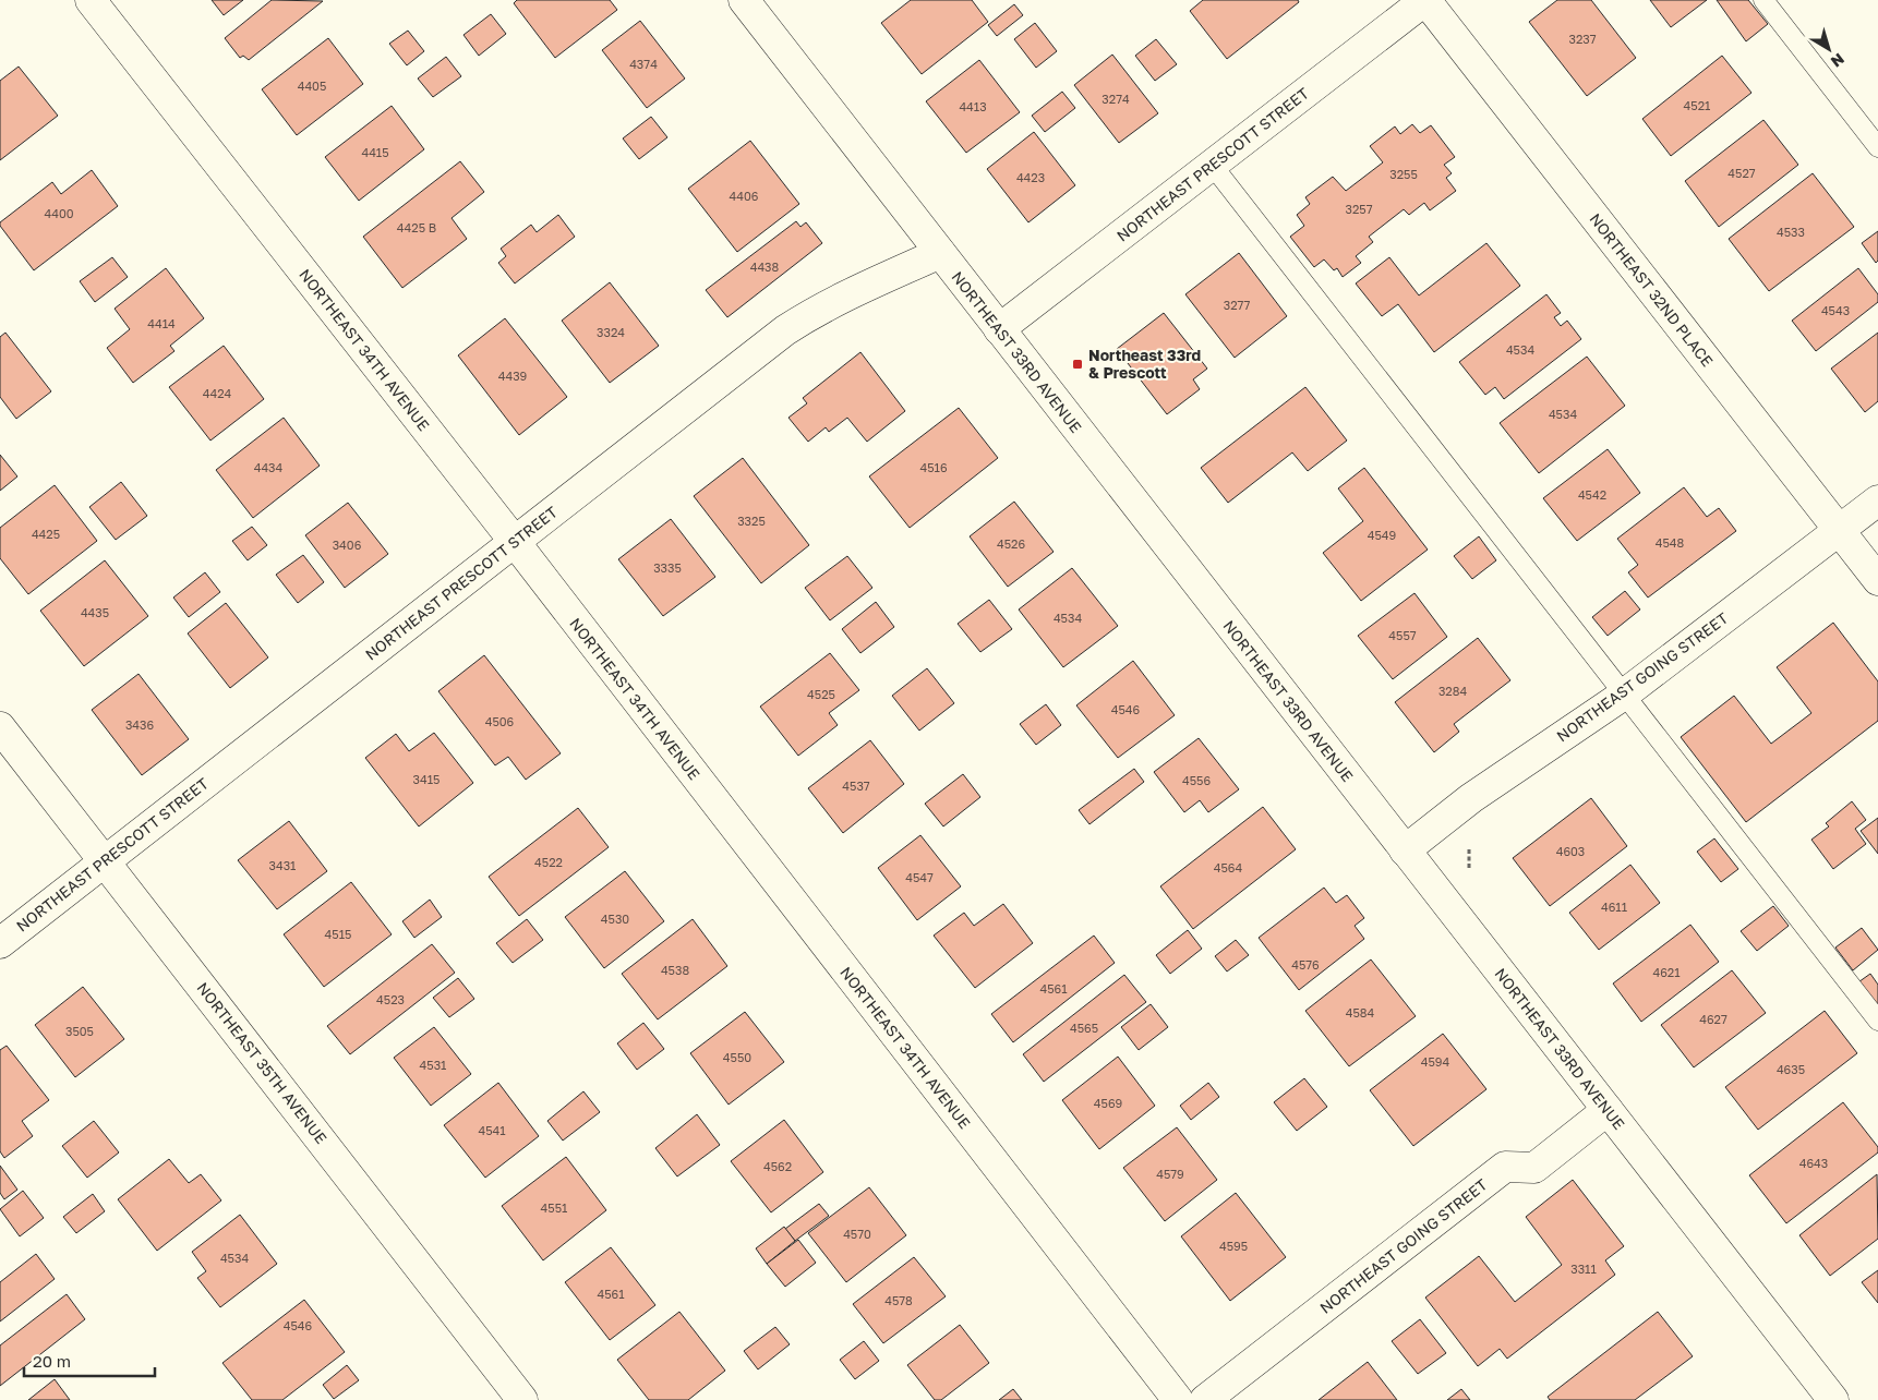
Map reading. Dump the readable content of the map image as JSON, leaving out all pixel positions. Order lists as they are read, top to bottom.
{
  "streets": {
    "street": [
      "NORTHEAST PRESCOTT STREET",
      "NORTHEAST 32ND PLACE",
      "NORTHEAST 34TH AVENUE",
      "NORTHEAST 33RD AVENUE",
      "NORTHEAST GOING STREET",
      "NORTHEAST 35TH AVENUE"
    ]
  },
  "crossings": [
    ["NORTHEAST PRESCOTT STREET", "NORTHEAST 32ND PLACE"],
    ["NORTHEAST PRESCOTT STREET", "NORTHEAST 34TH AVENUE"],
    ["NORTHEAST PRESCOTT STREET", "NORTHEAST 33RD AVENUE"],
    ["NORTHEAST PRESCOTT STREET", "NORTHEAST 35TH AVENUE"],
    ["NORTHEAST 32ND PLACE", "NORTHEAST GOING STREET"],
    ["NORTHEAST 33RD AVENUE", "NORTHEAST GOING STREET"]
  ],
  "places": {
    "transit": ["Northeast 33rd & Prescott"]
  },
  "house_numbers": [
    "3237",
    "4374",
    "4405",
    "3274",
    "4521",
    "4413",
    "4415",
    "4527",
    "3255",
    "4423",
    "4406",
    "3257",
    "4400",
    "4425 B",
    "4533",
    "4438",
    "3277",
    "4543",
    "4414",
    "3324",
    "4534",
    "4439",
    "4424",
    "4534",
    "4434",
    "4516",
    "4542",
    "3325",
    "4425",
    "4549",
    "4548",
    "4526",
    "3406",
    "3335",
    "4435",
    "4534",
    "4557",
    "3284",
    "4525",
    "4546",
    "4506",
    "3436",
    "3415",
    "4556",
    "4537",
    "4603",
    "4522",
    "3431",
    "4564",
    "4547",
    "4611",
    "4530",
    "4515",
    "4576",
    "4538",
    "4621",
    "4561",
    "4523",
    "4584",
    "4627",
    "4565",
    "3505",
    "4550",
    "4594",
    "4531",
    "4635",
    "4569",
    "4541",
    "4643",
    "4562",
    "4579",
    "4551",
    "4570",
    "4595",
    "4534",
    "3311",
    "4561",
    "4578",
    "4546"
  ],
  "scale_bar": "20 m",
  "north": "bottom right"
}
